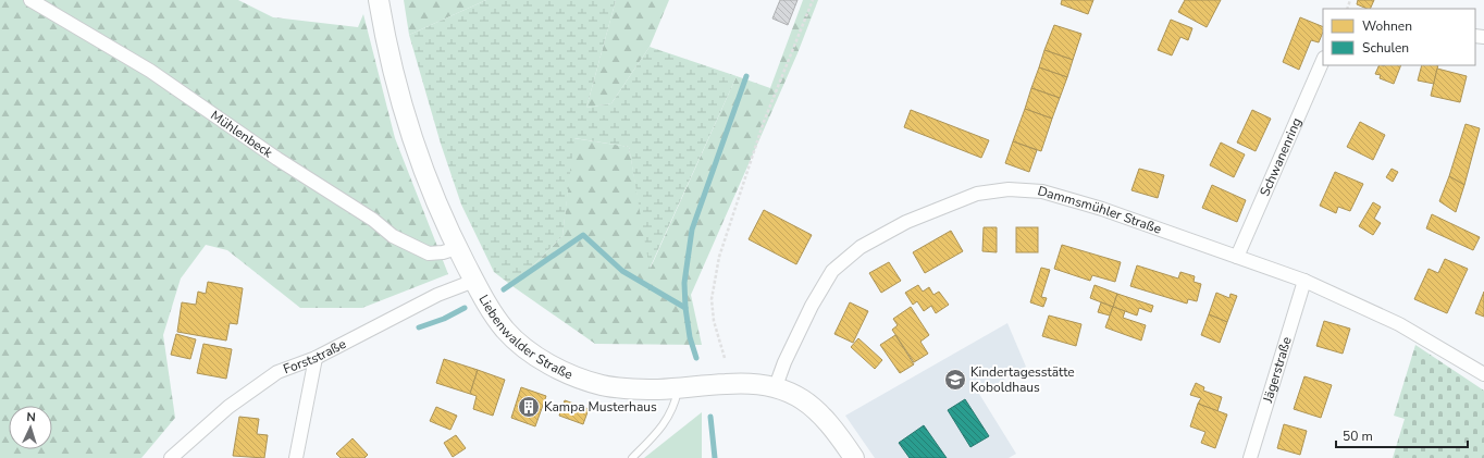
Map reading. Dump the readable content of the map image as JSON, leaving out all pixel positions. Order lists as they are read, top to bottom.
{
  "streets": {
    "main road": ["Liebenwalder Straße"],
    "street": [
      "Mühlenbeck",
      "Schwanenring",
      "Dammsmühler Straße",
      "Forststraße",
      "Jägerstraße"
    ]
  },
  "crossings": [
    ["Mühlenbeck", "Liebenwalder Straße"],
    ["Schwanenring", "Dammsmühler Straße"],
    ["Dammsmühler Straße", "Liebenwalder Straße"],
    ["Dammsmühler Straße", "Jägerstraße"],
    ["Liebenwalder Straße", "Forststraße"]
  ],
  "places": {
    "school or university": ["Kindertagesstätte Koboldhaus"],
    "building": ["Kampa Musterhaus"]
  },
  "legend": ["Wohnen", "Schulen"],
  "scale_bar": "50 m",
  "north": "top"
}
